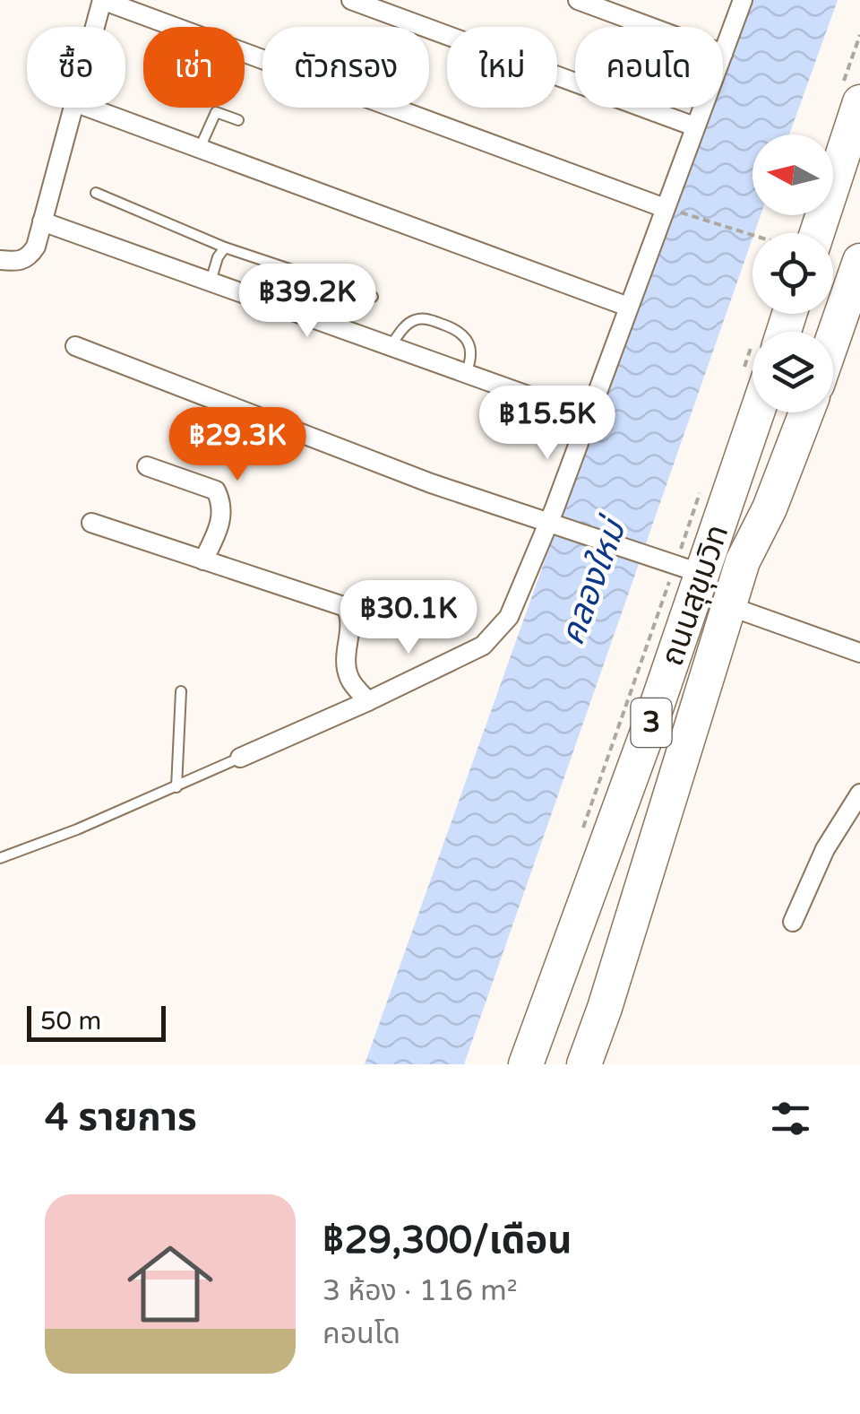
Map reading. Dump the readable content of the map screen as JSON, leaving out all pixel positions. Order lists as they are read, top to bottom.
{
  "streets": {
    "highway": ["ถนนสุขุมวิท", "3"]
  },
  "water": ["คลองใหม่"],
  "scale_bar": "50 m",
  "north": "left",
  "page": {
    "chip": [
      "ซื้อ",
      "เช่า",
      "ตัวกรอง",
      "ใหม่",
      "คอนโด"
    ],
    "price": [
      "฿39.2K",
      "฿15.5K",
      "฿29.3K",
      "฿30.1K"
    ],
    "scale": "50 m",
    "heading": "4 รายการ",
    "list": [
      {
        "name": "฿29,300/เดือน",
        "note": "3 ห้อง · 116 m² · คอนโด"
      }
    ]
  }
}
